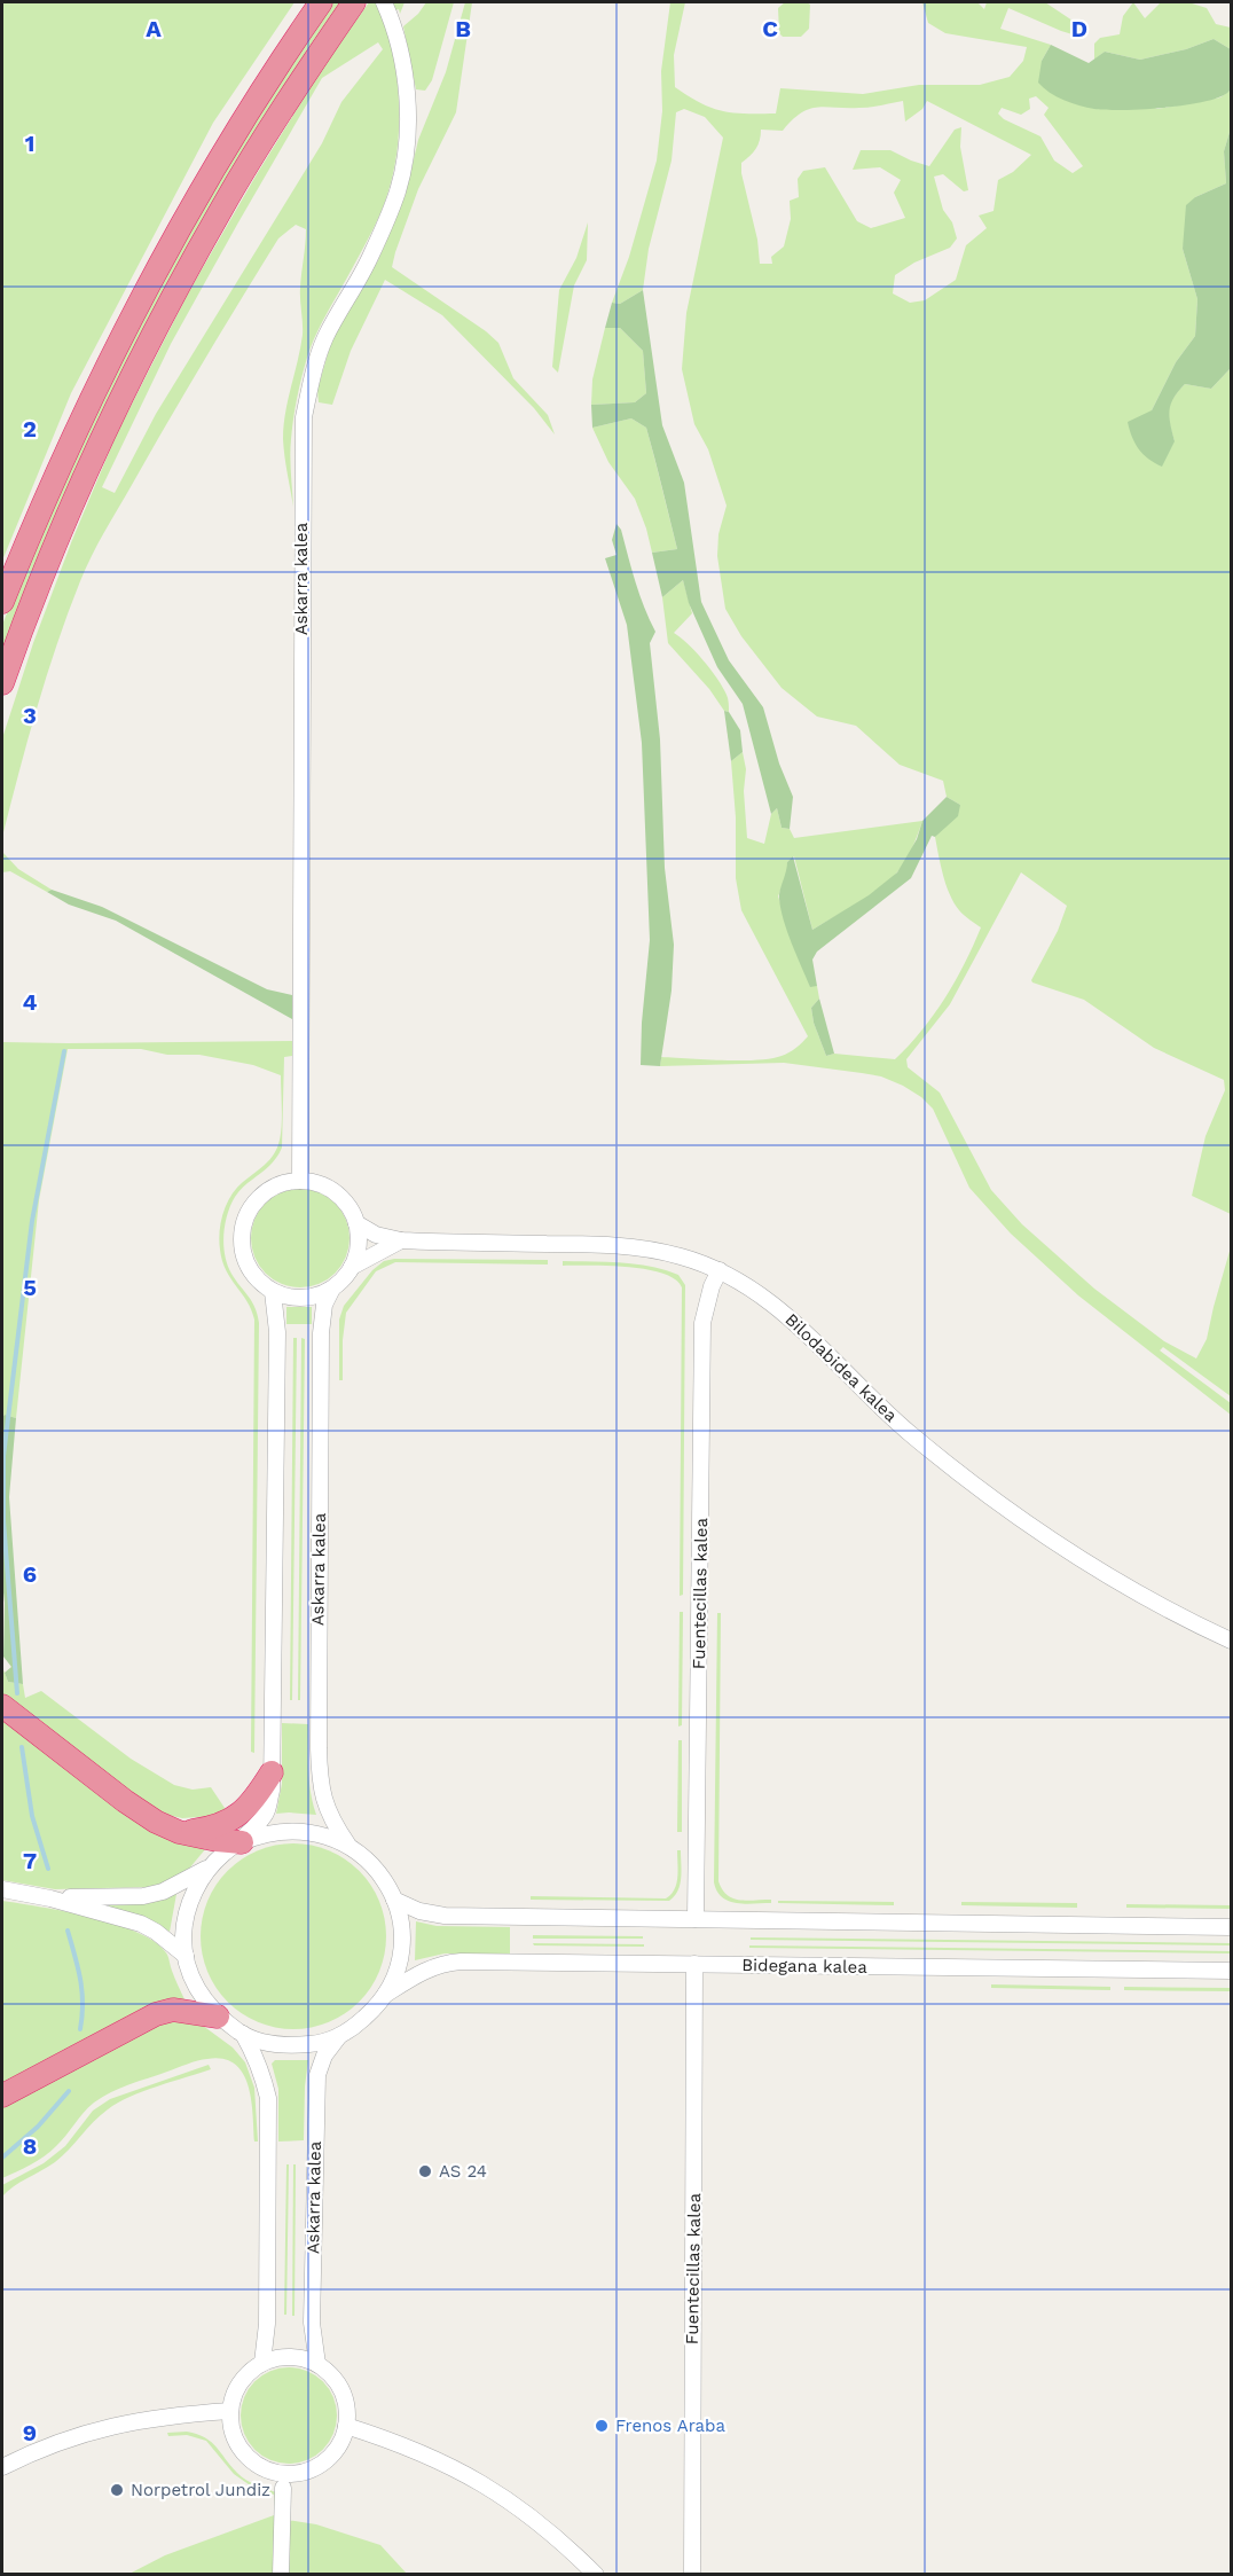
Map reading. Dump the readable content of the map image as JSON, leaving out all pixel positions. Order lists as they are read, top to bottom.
{
  "streets": {
    "street": [
      "Askarra kalea",
      "Bilodabidea kalea",
      "Fuentecillas kalea",
      "Bidegana kalea"
    ]
  },
  "crossings": [
    ["Askarra kalea", "Bilodabidea kalea"],
    ["Askarra kalea", "Bidegana kalea"],
    ["Bilodabidea kalea", "Fuentecillas kalea"],
    ["Fuentecillas kalea", "Bidegana kalea"]
  ],
  "places": ["AS 24", "Frenos Araba", "Norpetrol Jundiz"],
  "grid": {
    "columns": [
      "A",
      "B",
      "C",
      "D"
    ],
    "rows": [
      "1",
      "2",
      "3",
      "4",
      "5",
      "6",
      "7",
      "8",
      "9"
    ]
  }
}
